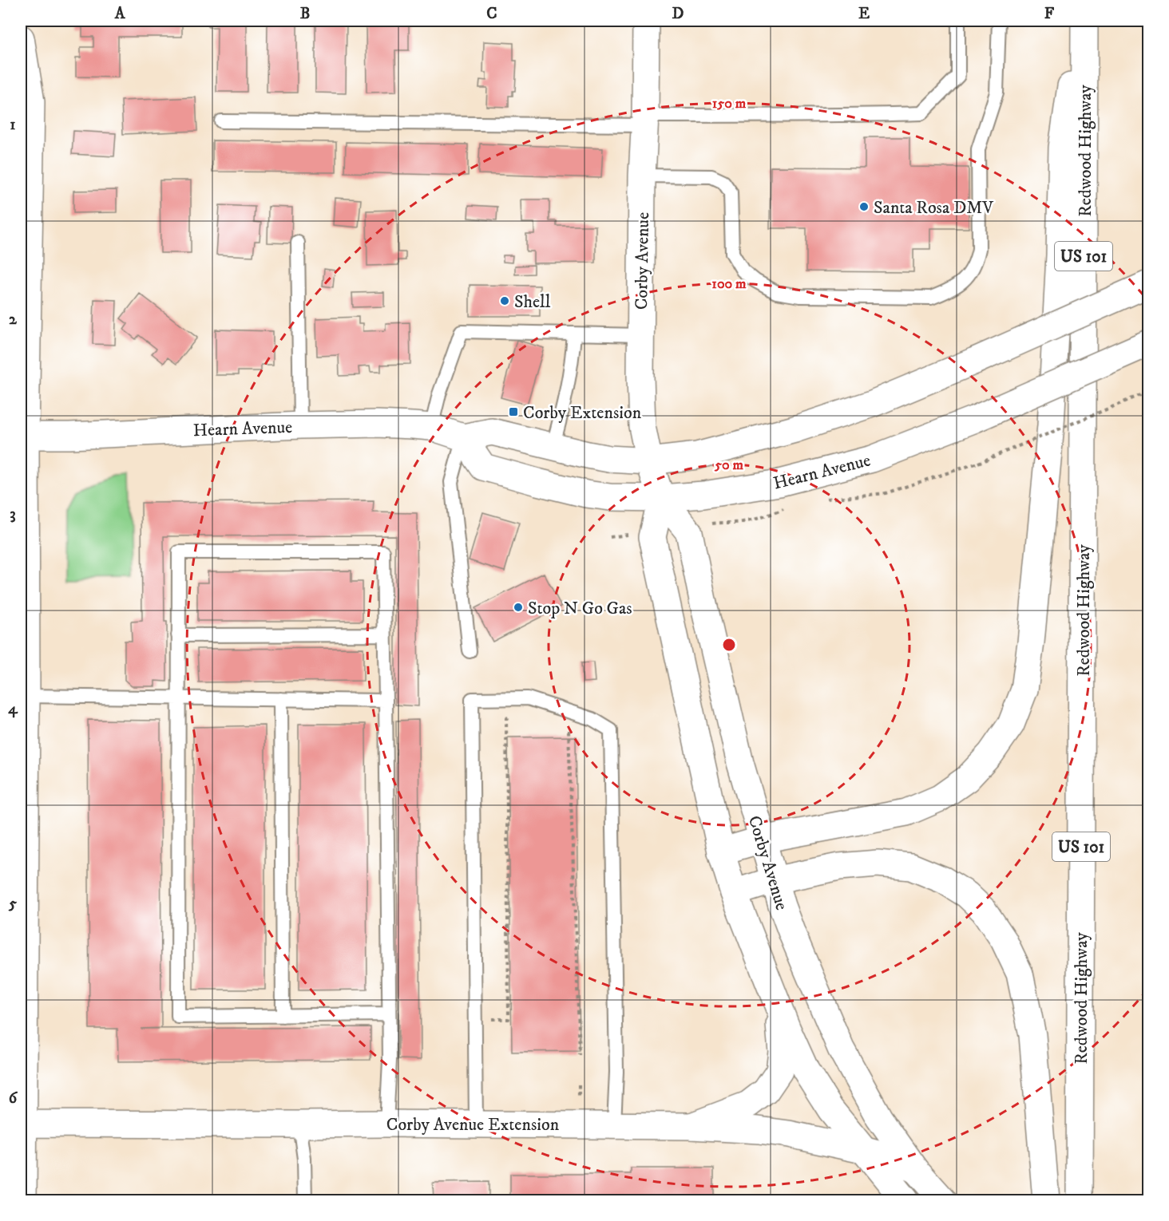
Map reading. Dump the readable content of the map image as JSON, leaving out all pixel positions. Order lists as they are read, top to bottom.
{
  "streets": {
    "main road": [
      "Redwood Highway",
      "US 101",
      "Corby Avenue",
      "Hearn Avenue",
      "Corby Avenue Extension"
    ]
  },
  "crossings": [
    ["Corby Avenue", "Hearn Avenue"],
    ["Corby Avenue", "Corby Avenue Extension"]
  ],
  "places": {
    "other": ["Santa Rosa DMV", "Shell", "Stop N Go Gas"],
    "transit": ["Corby Extension"]
  },
  "grid": {
    "columns": [
      "A",
      "B",
      "C",
      "D",
      "E",
      "F"
    ],
    "rows": [
      "1",
      "2",
      "3",
      "4",
      "5",
      "6"
    ]
  },
  "rings": ["150 m", "100 m", "50 m"]
}
